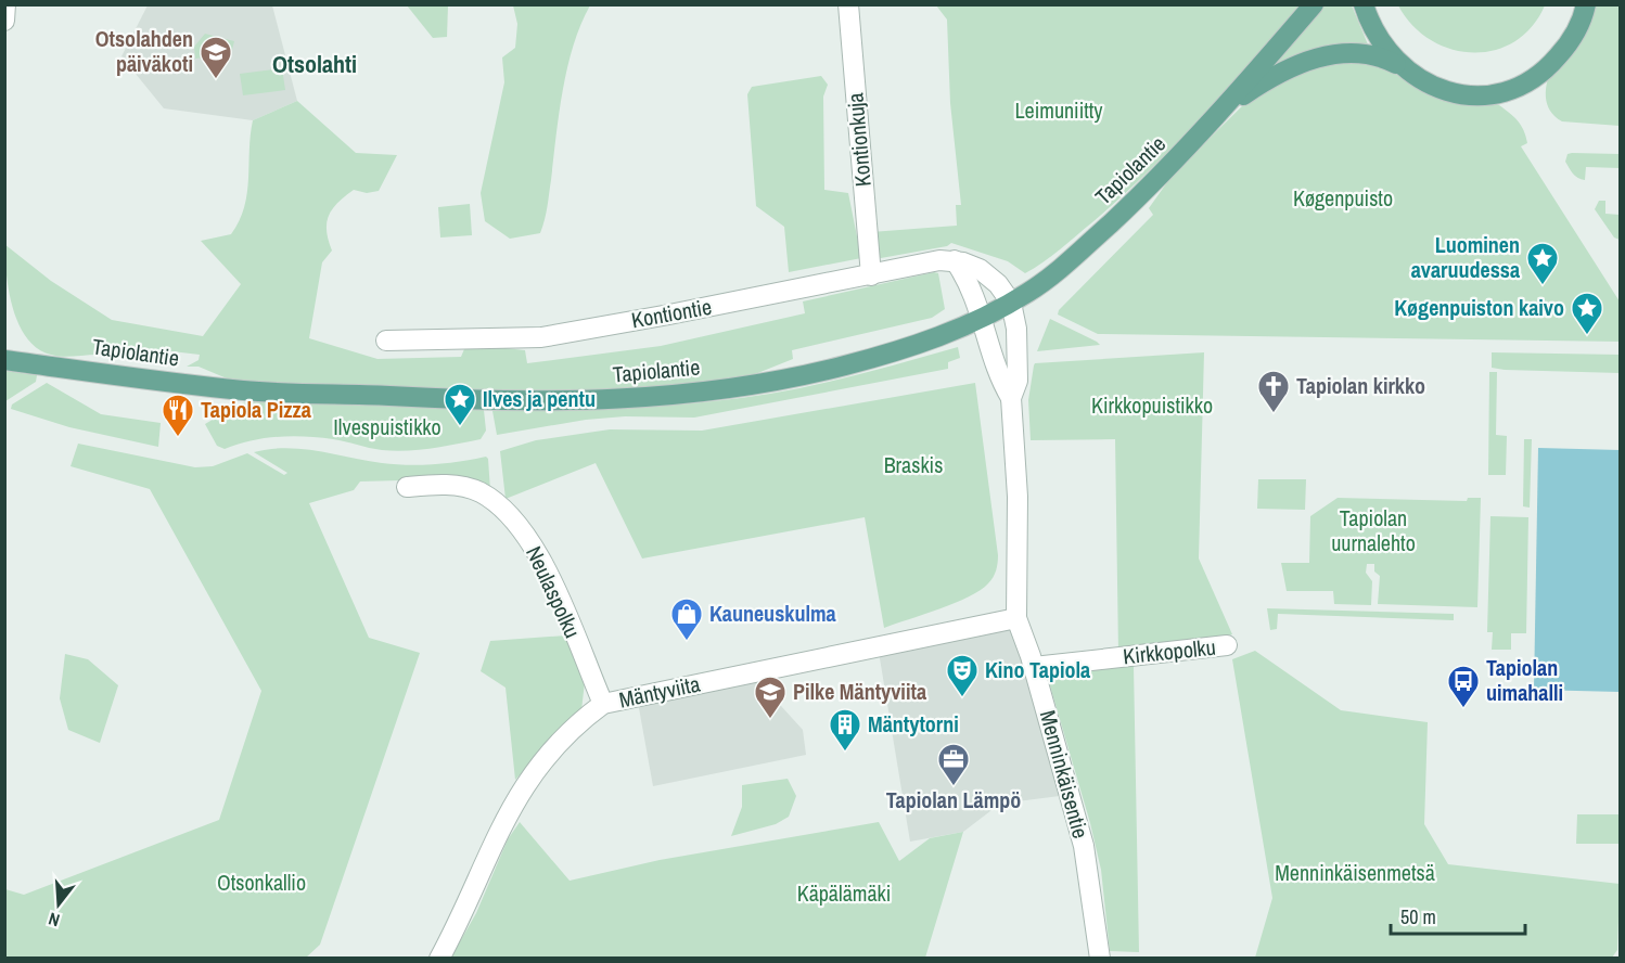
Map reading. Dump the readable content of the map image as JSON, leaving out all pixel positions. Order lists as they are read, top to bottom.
{
  "streets": {
    "main road": ["Tapiolantie"],
    "street": [
      "Kontionkuja",
      "Kontiontie",
      "Neulaspolku",
      "Kirkkopolku",
      "Mäntyviita",
      "Menninkäisentie"
    ]
  },
  "crossings": [
    ["Kontionkuja", "Kontiontie"],
    ["Tapiolantie", "Menninkäisentie"],
    ["Neulaspolku", "Mäntyviita"],
    ["Kirkkopolku", "Menninkäisentie"],
    ["Mäntyviita", "Menninkäisentie"]
  ],
  "districts": ["Otsolahti"],
  "parks": [
    "Leimuniitty",
    "Køgenpuisto",
    "Kirkkopuistikko",
    "Ilvespuistikko",
    "Braskis",
    "Tapiolan uurnalehto",
    "Menninkäisenmetsä",
    "Otsonkallio",
    "Käpälämäki"
  ],
  "places": {
    "school or university": ["Otsolahden päiväkoti", "Pilke Mäntyviita"],
    "place": ["Luominen avaruudessa", "Køgenpuiston kaivo", "Ilves ja pentu"],
    "church": ["Tapiolan kirkko"],
    "restaurant": ["Tapiola Pizza"],
    "shop": ["Kauneuskulma"],
    "theatre": ["Kino Tapiola"],
    "bus stop": ["Tapiolan uimahalli"],
    "building": ["Mäntytorni"],
    "office": ["Tapiolan Lämpö"]
  },
  "scale_bar": "50 m",
  "north": "bottom"
}
